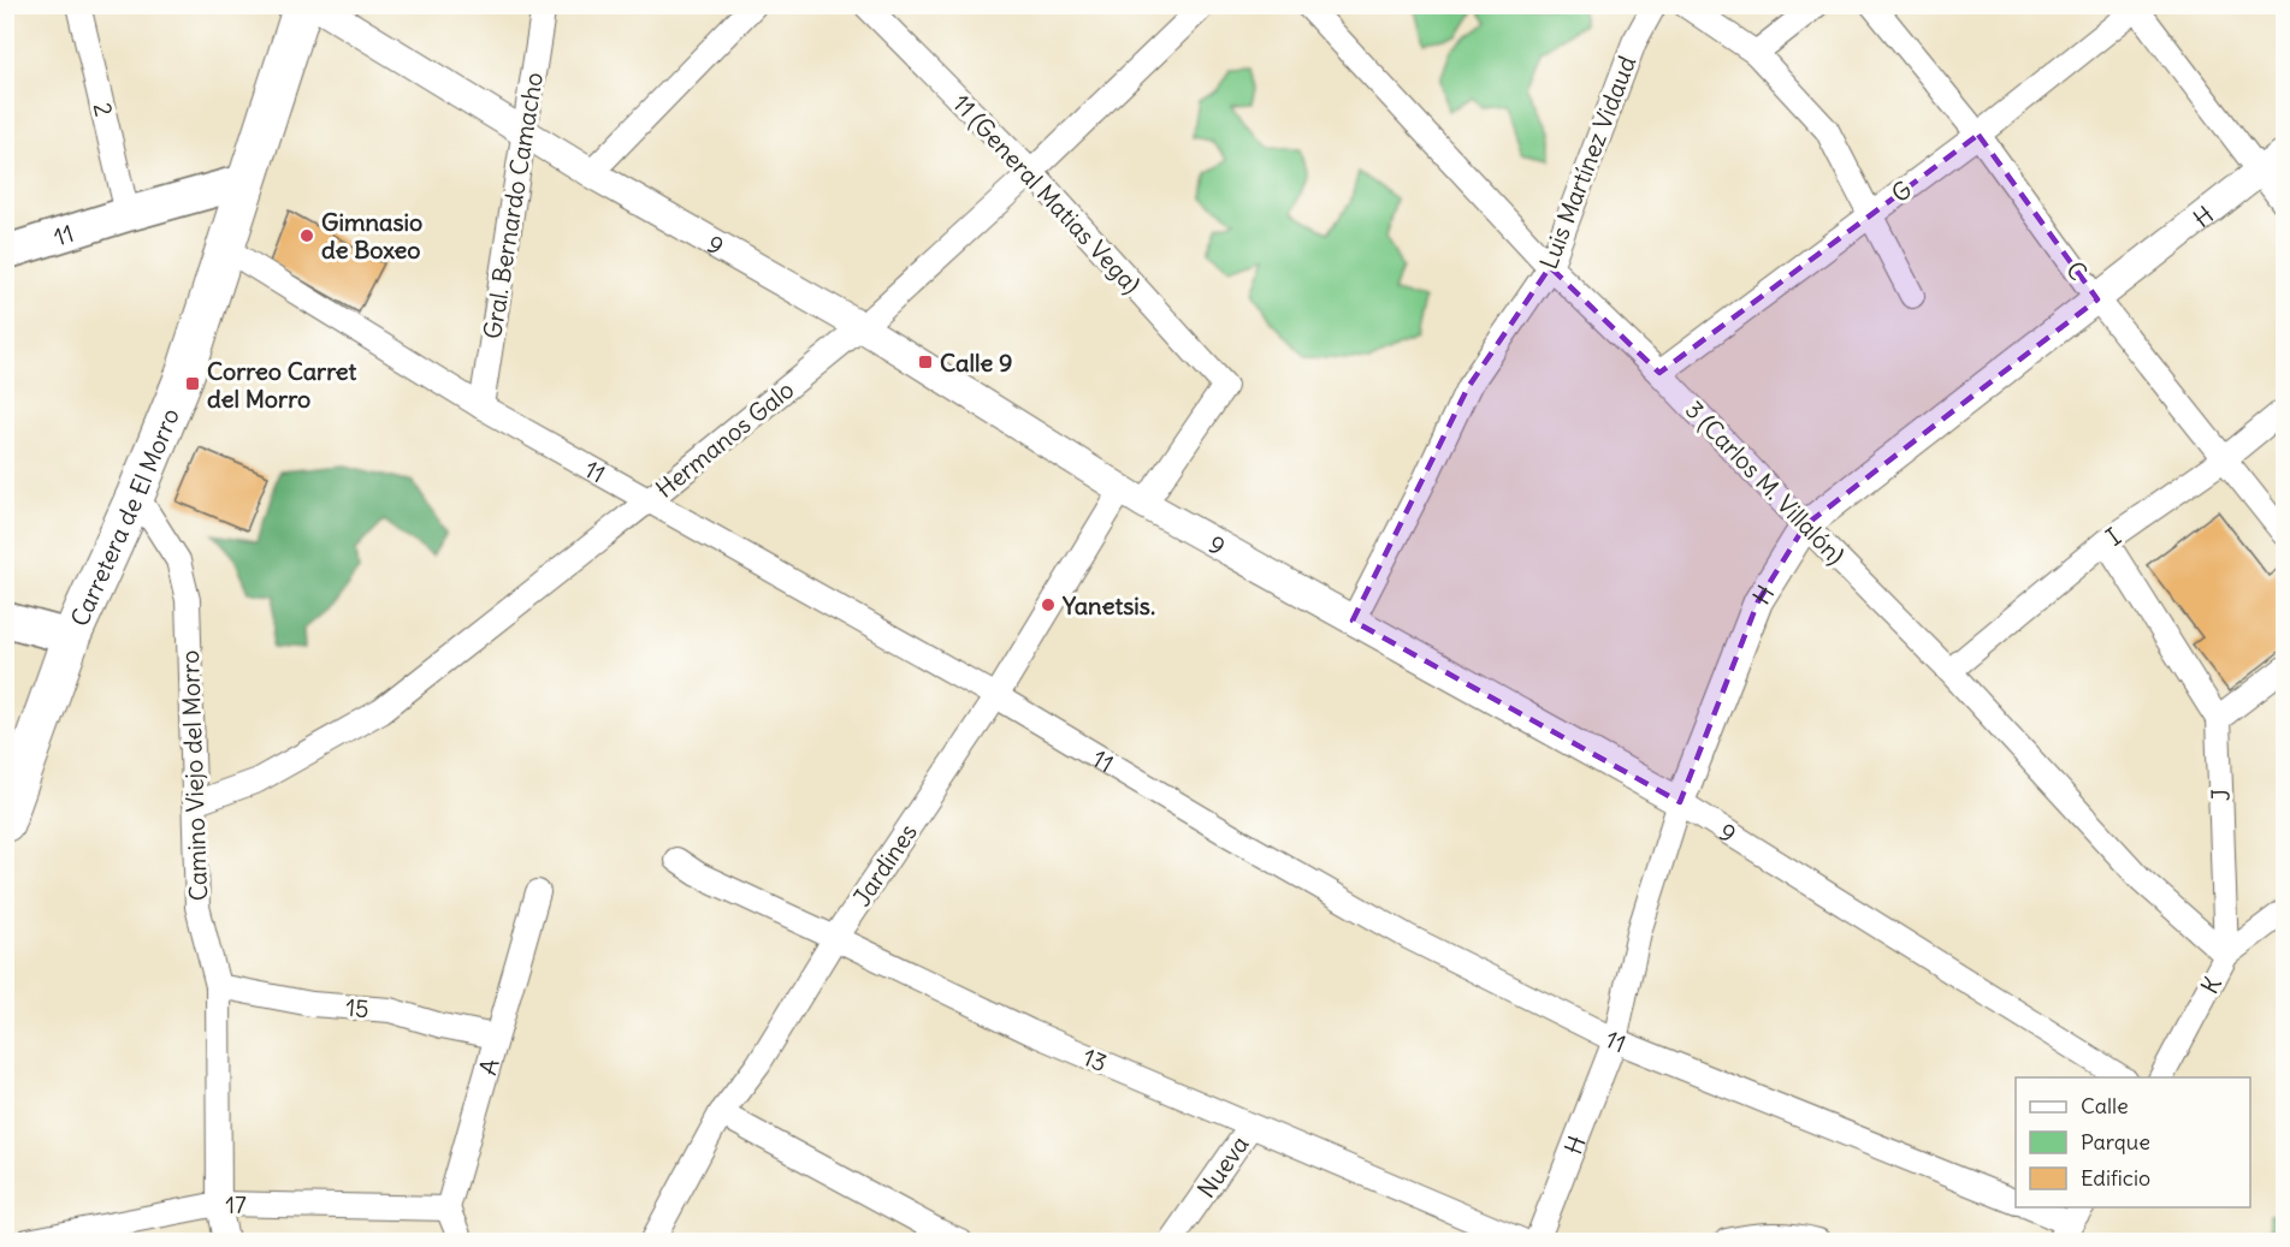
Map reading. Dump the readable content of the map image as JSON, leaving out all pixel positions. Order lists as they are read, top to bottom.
{
  "streets": {
    "main road": ["11", "Carretera de El Morro"],
    "street": [
      "2",
      "Luis Martínez Vidaud",
      "G",
      "11 (General Matias Vega)",
      "Gral. Bernardo Camacho",
      "H",
      "9",
      "C",
      "Hermanos Galo",
      "3 (Carlos M. Villalón)",
      "I",
      "Camino Viejo del Morro",
      "J",
      "Jardines",
      "K",
      "15",
      "13",
      "A",
      "Nueva",
      "17"
    ]
  },
  "crossings": [
    ["2", "11"],
    ["Luis Martínez Vidaud", "9"],
    ["Luis Martínez Vidaud", "3 (Carlos M. Villalón)"],
    ["G", "C"],
    ["G", "3 (Carlos M. Villalón)"],
    ["11 (General Matias Vega)", "Hermanos Galo"],
    ["11 (General Matias Vega)", "Jardines"],
    ["Gral. Bernardo Camacho", "11"],
    ["Gral. Bernardo Camacho", "9"],
    ["H", "11"],
    ["H", "9"],
    ["H", "C"],
    ["H", "3 (Carlos M. Villalón)"],
    ["11", "Hermanos Galo"],
    ["11", "Carretera de El Morro"],
    ["11", "Jardines"],
    ["9", "Hermanos Galo"],
    ["9", "Jardines"],
    ["C", "I"],
    ["Hermanos Galo", "Camino Viejo del Morro"],
    ["3 (Carlos M. Villalón)", "I"],
    ["3 (Carlos M. Villalón)", "J"],
    ["3 (Carlos M. Villalón)", "K"],
    ["Carretera de El Morro", "Camino Viejo del Morro"],
    ["Camino Viejo del Morro", "15"],
    ["Camino Viejo del Morro", "17"],
    ["J", "K"],
    ["Jardines", "13"],
    ["15", "A"],
    ["13", "Nueva"],
    ["A", "17"]
  ],
  "places": {
    "other": ["Gimnasio de Boxeo", "Yanetsis."],
    "transit": ["Calle 9", "Correo Carret del Morro"]
  },
  "legend": ["Calle", "Parque", "Edificio"]
}
